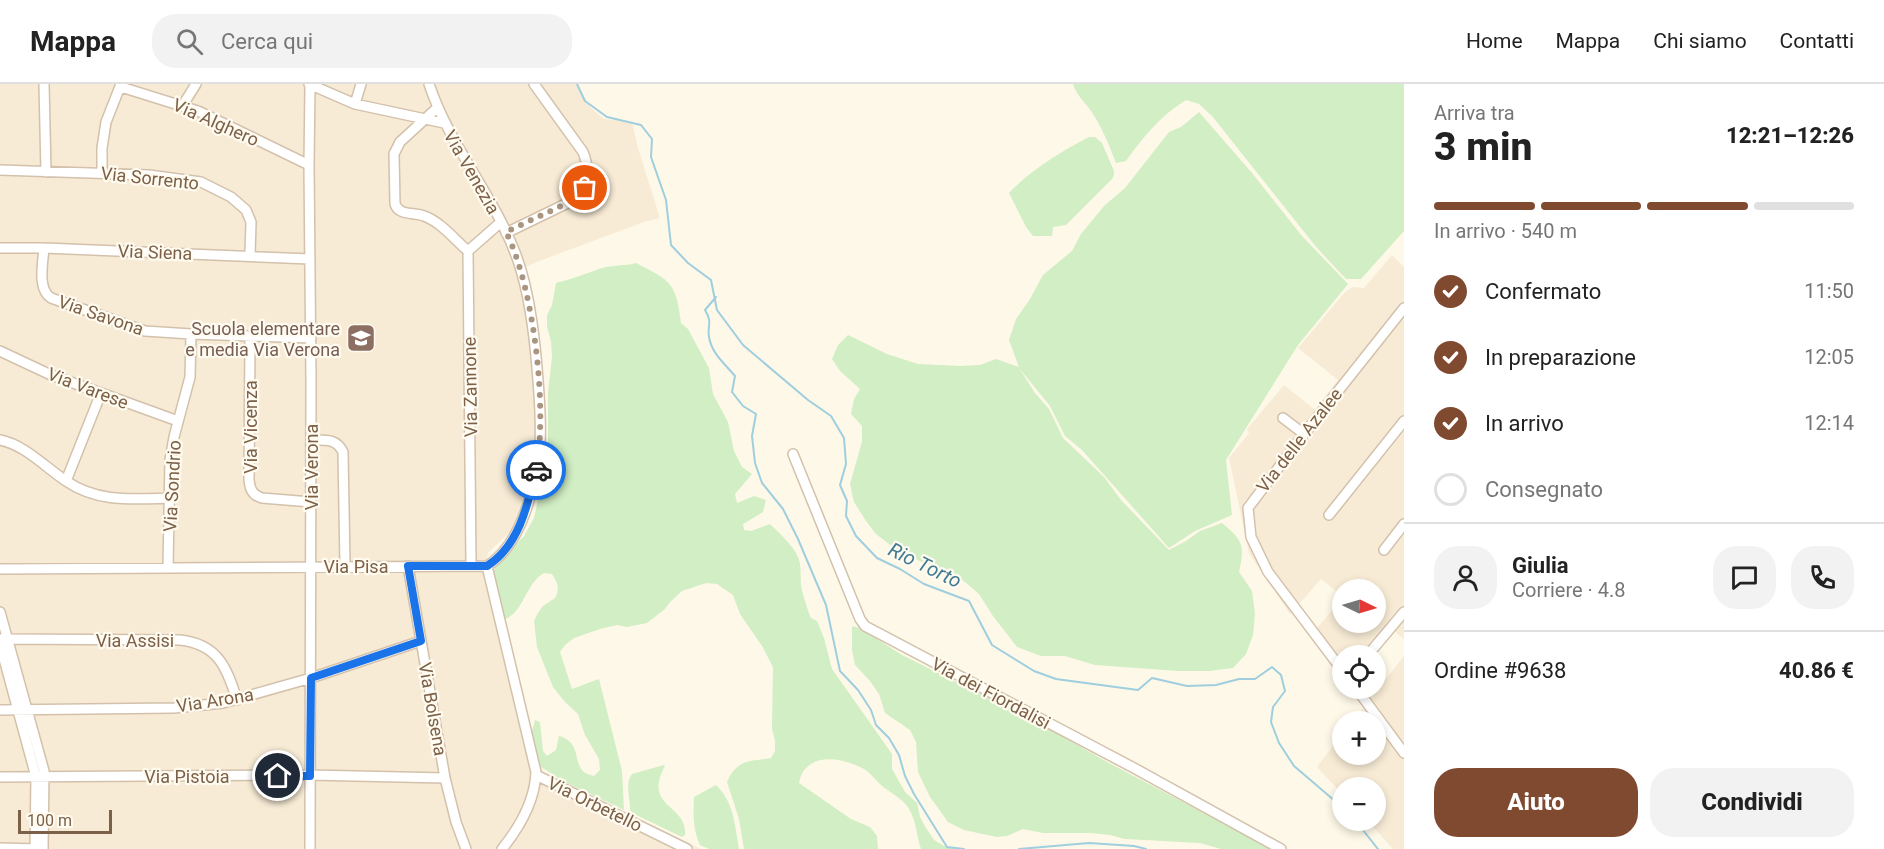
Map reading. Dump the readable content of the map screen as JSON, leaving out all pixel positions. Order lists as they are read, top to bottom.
{
  "streets": {
    "street": [
      "Via Alghero",
      "Via Venezia",
      "Via Sorrento",
      "Via Siena",
      "Via Savona",
      "Via Zannone",
      "Via Varese",
      "Via Vicenza",
      "Via delle Azalee",
      "Via Verona",
      "Via Sondrio",
      "Via Pisa",
      "Via Assisi",
      "Via dei Fiordalisi",
      "Via Arona",
      "Via Bolsena",
      "Via Pistoia",
      "Via Orbetello"
    ]
  },
  "crossings": [
    ["Via Alghero", "Via Verona"],
    ["Via Venezia", "Via Pisa"],
    ["Via Sorrento", "Via Siena"],
    ["Via Siena", "Via Savona"],
    ["Via Siena", "Via Verona"],
    ["Via Savona", "Via Vicenza"],
    ["Via Savona", "Via Verona"],
    ["Via Savona", "Via Sondrio"],
    ["Via Zannone", "Via Pisa"],
    ["Via Varese", "Via Sondrio"],
    ["Via Vicenza", "Via Verona"],
    ["Via Verona", "Via Pisa"],
    ["Via Verona", "Via Arona"],
    ["Via Verona", "Via Pistoia"],
    ["Via Sondrio", "Via Pisa"],
    ["Via Pisa", "Via Bolsena"],
    ["Via Assisi", "Via Arona"],
    ["Via Arona", "Via Bolsena"],
    ["Via Bolsena", "Via Pistoia"]
  ],
  "water": ["Rio Torto"],
  "places": {
    "school or university": ["Scuola elementare e media Via Verona"]
  },
  "scale_bar": "100 m",
  "north": "right",
  "page": {
    "header": "Mappa",
    "search": "Cerca qui",
    "nav": [
      "Home",
      "Mappa",
      "Chi siamo",
      "Contatti"
    ],
    "heading": ["3 min", "Arriva tra", "12:21–12:26"],
    "panel": [
      "Giulia",
      "Corriere · 4.8",
      "Ordine #9638",
      "40.86 €"
    ],
    "bar": "In arrivo · 540 m",
    "list": [
      ["Confermato", "11:50"],
      ["In preparazione", "12:05"],
      ["In arrivo", "12:14"],
      "Consegnato"
    ],
    "map_buttons": ["+", "−"],
    "buttons": ["Aiuto", "Condividi"],
    "scale": "100 m"
  }
}
